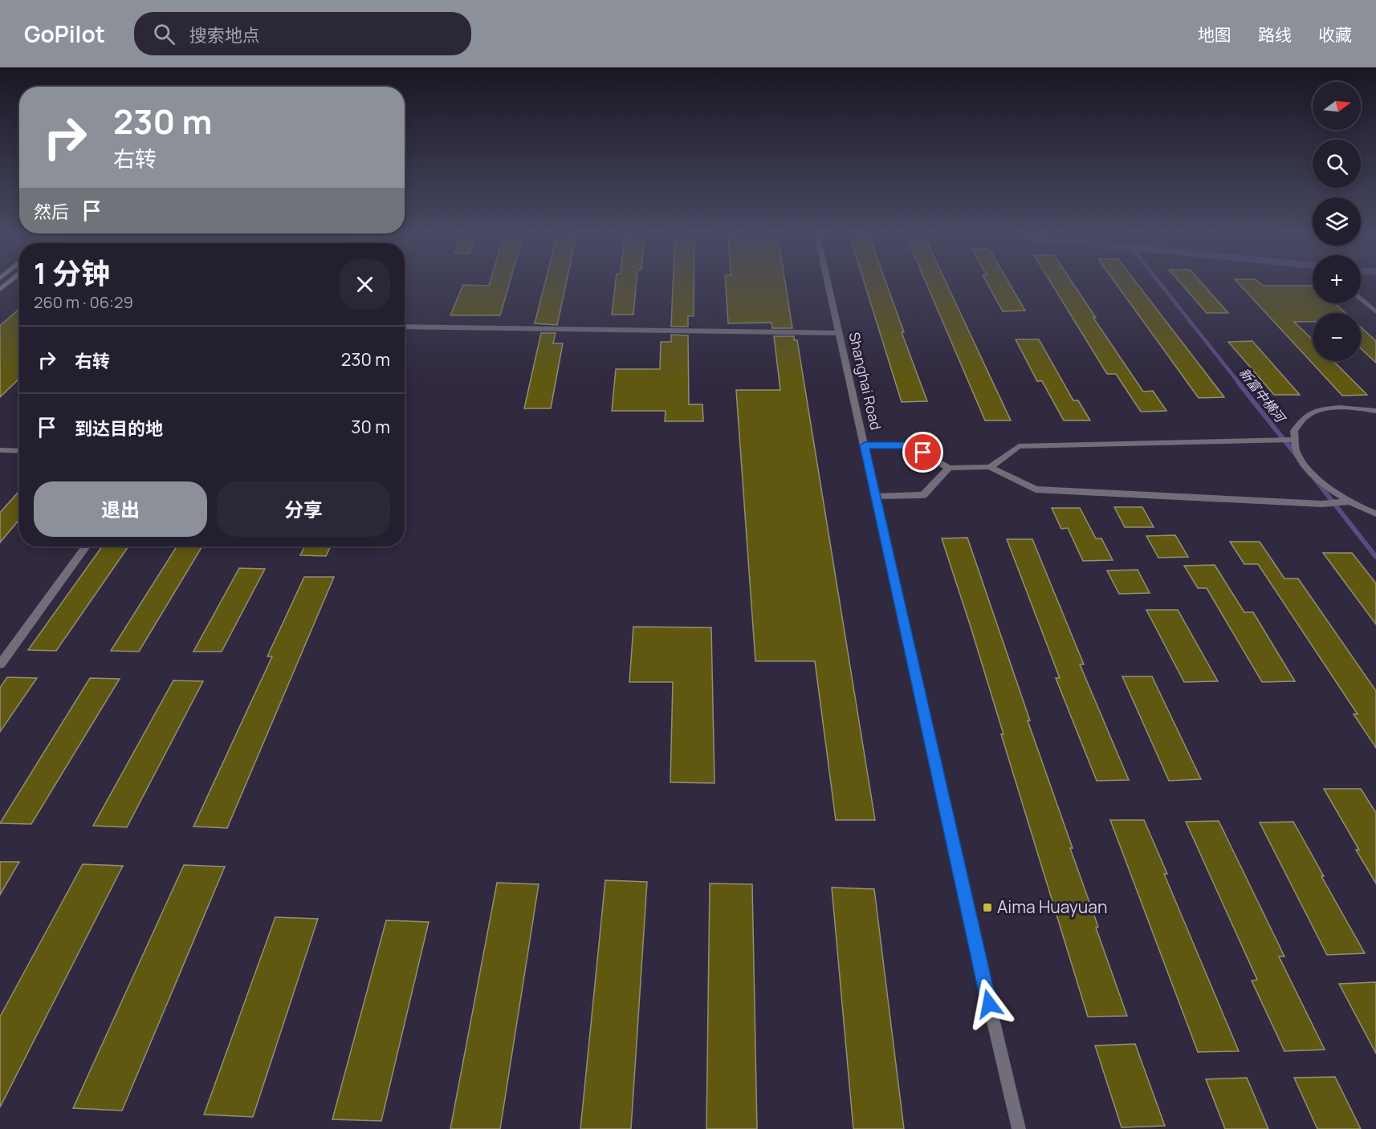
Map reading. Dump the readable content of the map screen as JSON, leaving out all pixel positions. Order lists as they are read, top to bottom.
{
  "streets": {
    "street": ["Shanghai Road"]
  },
  "water": ["新富中横河"],
  "places": {
    "transit": ["Aima Huayuan"]
  },
  "north": "right",
  "page": {
    "header": "GoPilot",
    "search": "搜索地点",
    "nav": ["地图", "路线", "收藏"],
    "map_buttons": ["+", "−"],
    "turn": ["230 m", "右转"],
    "then": "然后",
    "heading": ["1 分钟", "260 m · 06:29"],
    "list": [
      {
        "name": "右转",
        "value": "230 m"
      },
      {
        "name": "到达目的地",
        "value": "30 m"
      }
    ],
    "buttons": ["退出", "分享"]
  }
}
